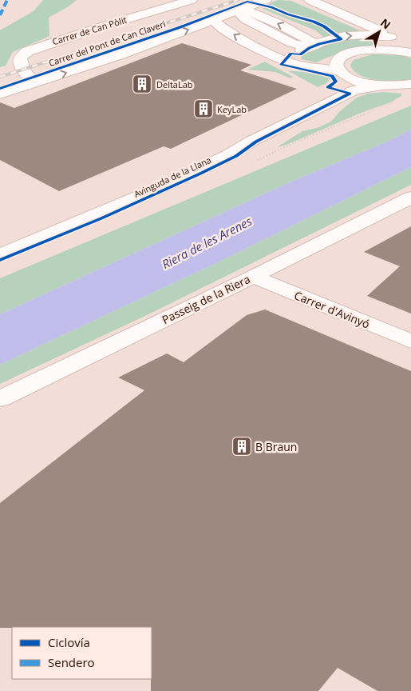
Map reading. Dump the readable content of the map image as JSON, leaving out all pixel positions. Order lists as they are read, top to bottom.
{
  "streets": {
    "street": [
      "Carrer de Can Pòlit",
      "Carrer del Pont de Can Claveri",
      "Avinguda de la Llana",
      "Passeig de la Riera",
      "Carrer d'Avinyó"
    ]
  },
  "crossings": [
    ["Carrer de Can Pòlit", "Carrer del Pont de Can Claveri"],
    ["Passeig de la Riera", "Carrer d'Avinyó"]
  ],
  "one_way": ["Carrer del Pont de Can Claveri"],
  "water": ["Riera de les Arenes"],
  "places": {
    "building": ["DeltaLab", "KeyLab", "B Braun"]
  },
  "legend": ["Ciclovía", "Sendero"],
  "north": "top right"
}
